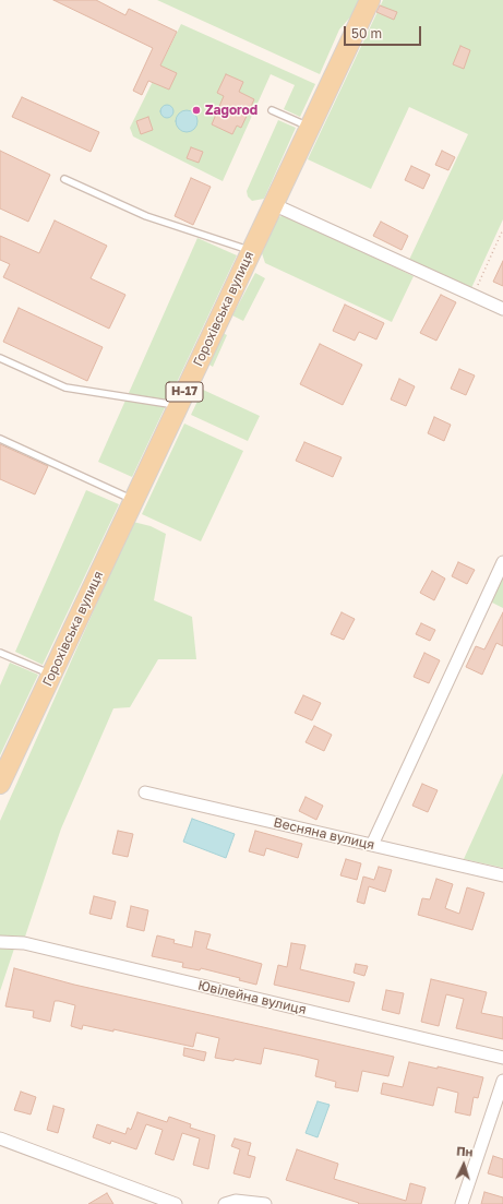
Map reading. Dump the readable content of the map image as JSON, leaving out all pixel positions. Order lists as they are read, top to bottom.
{
  "streets": {
    "main road": ["Горохівська вулиця", "Н-17"],
    "street": ["Весняна вулиця", "Ювілейна вулиця"]
  },
  "places": ["Zagorod"],
  "scale_bar": "50 m",
  "north": "top"
}
